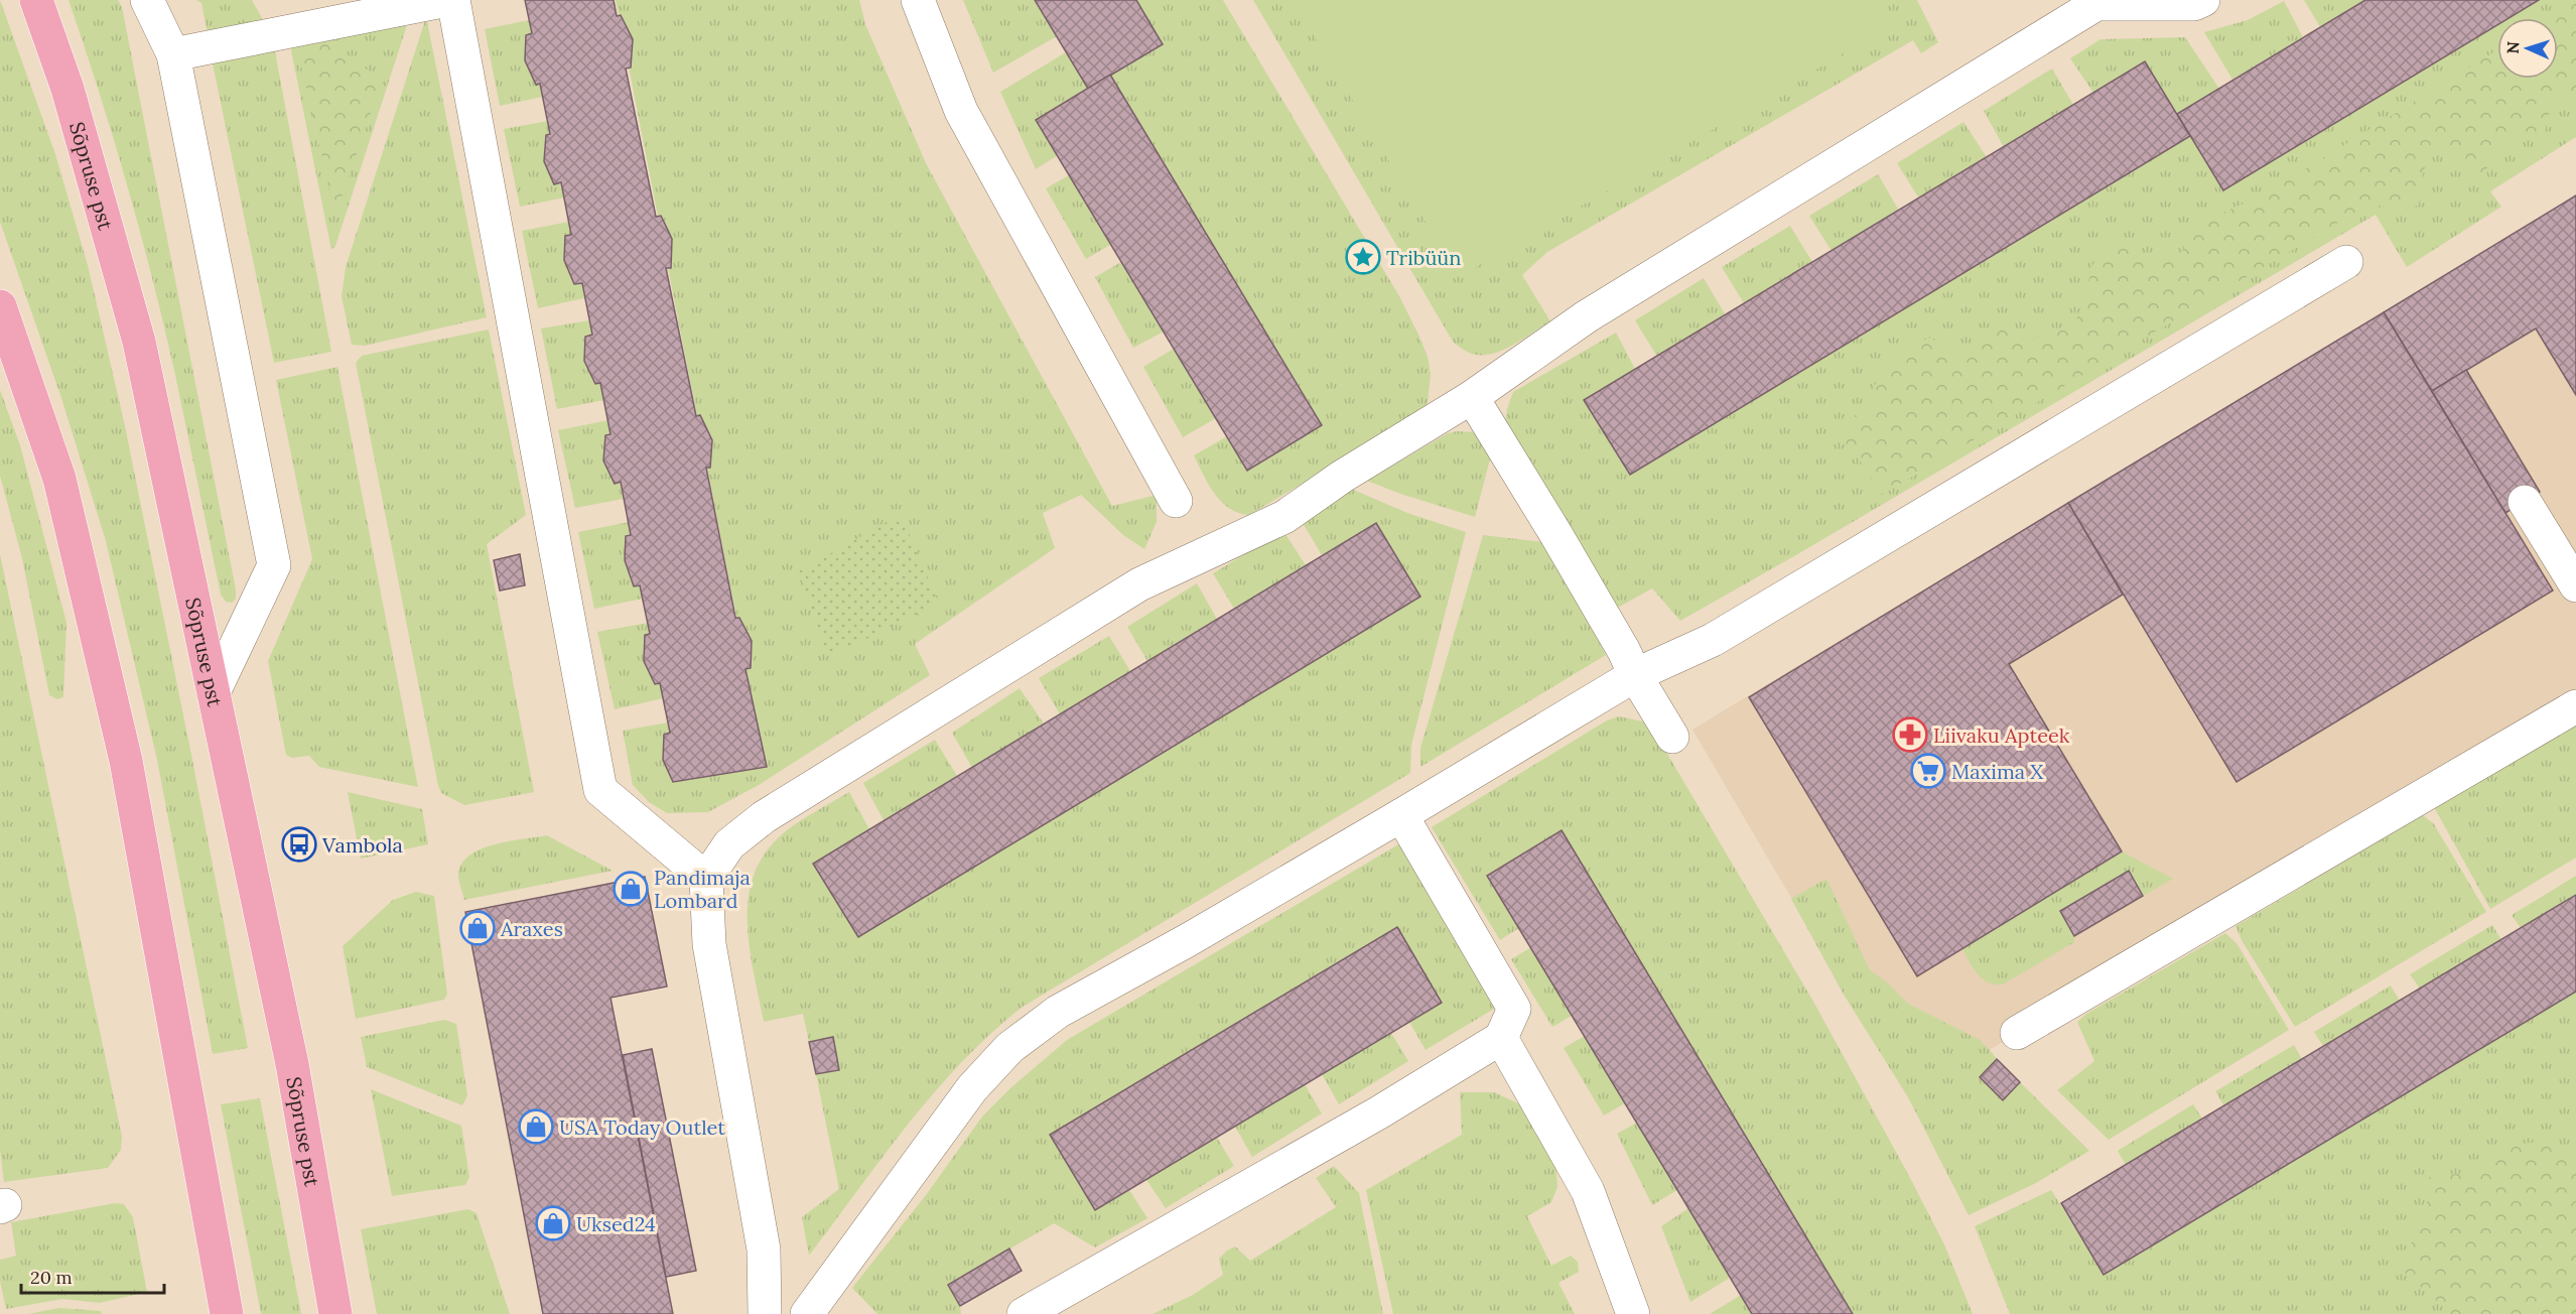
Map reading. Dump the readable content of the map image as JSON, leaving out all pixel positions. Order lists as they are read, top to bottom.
{
  "streets": {
    "main road": ["Sõpruse pst"]
  },
  "places": {
    "place": ["Tribüün"],
    "pharmacy": ["Liivaku Apteek"],
    "supermarket": ["Maxima X"],
    "bus stop": ["Vambola"],
    "shop": [
      "Pandimaja Lombard",
      "Araxes",
      "USA Today Outlet",
      "Uksed24"
    ]
  },
  "scale_bar": "20 m",
  "north": "left"
}
